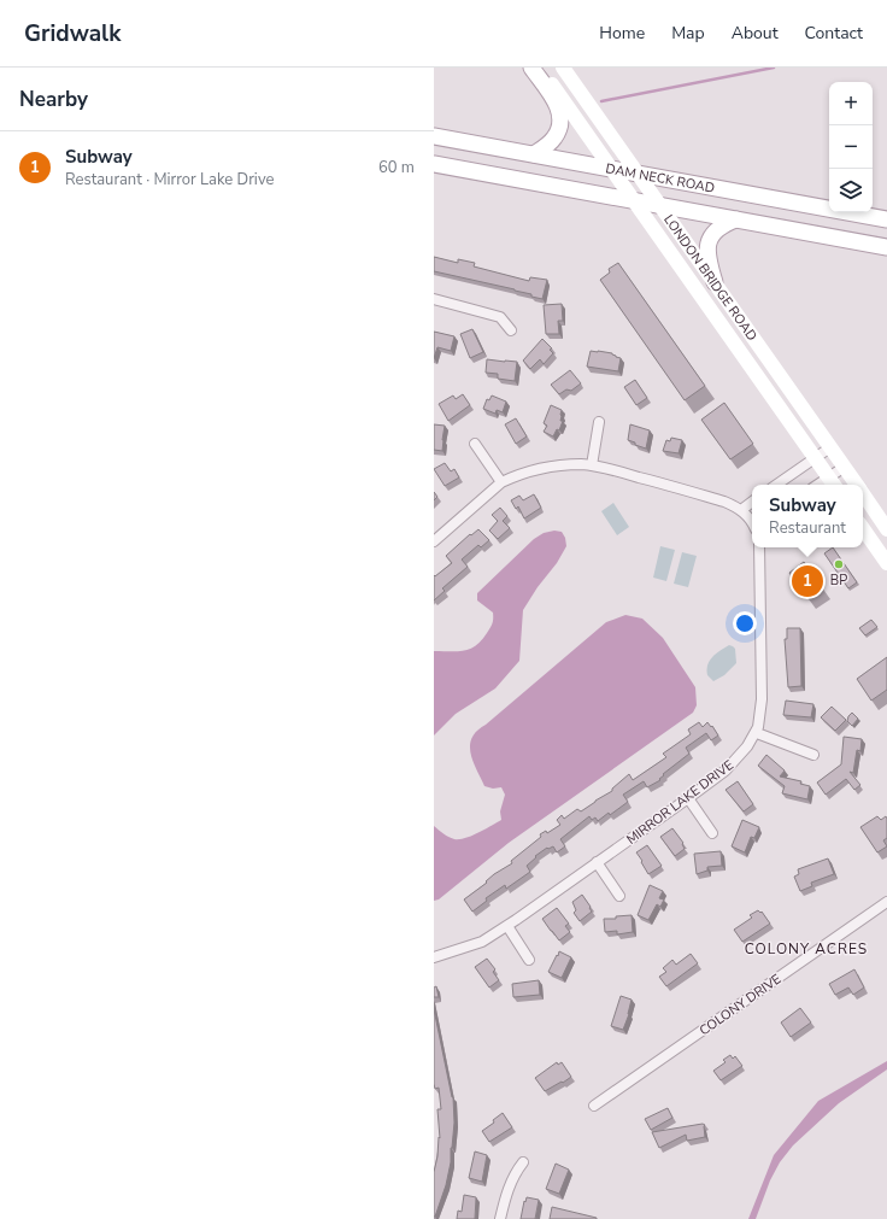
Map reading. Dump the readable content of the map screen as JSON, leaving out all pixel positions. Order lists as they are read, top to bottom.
{
  "streets": {
    "main road": ["DAM NECK ROAD", "LONDON BRIDGE ROAD"],
    "street": ["MIRROR LAKE DRIVE", "COLONY DRIVE"]
  },
  "crossings": [
    ["DAM NECK ROAD", "LONDON BRIDGE ROAD"]
  ],
  "districts": ["COLONY ACRES"],
  "places": ["BP"],
  "page": {
    "header": "Gridwalk",
    "nav": [
      "Home",
      "Map",
      "About",
      "Contact"
    ],
    "heading": "Nearby",
    "map_buttons": ["+", "−"],
    "list": [
      {
        "mark": "1",
        "name": "Subway",
        "note": "Restaurant · Mirror Lake Drive",
        "value": "60 m"
      }
    ],
    "popup": ["Subway", "Restaurant"],
    "pins": "1"
  }
}
